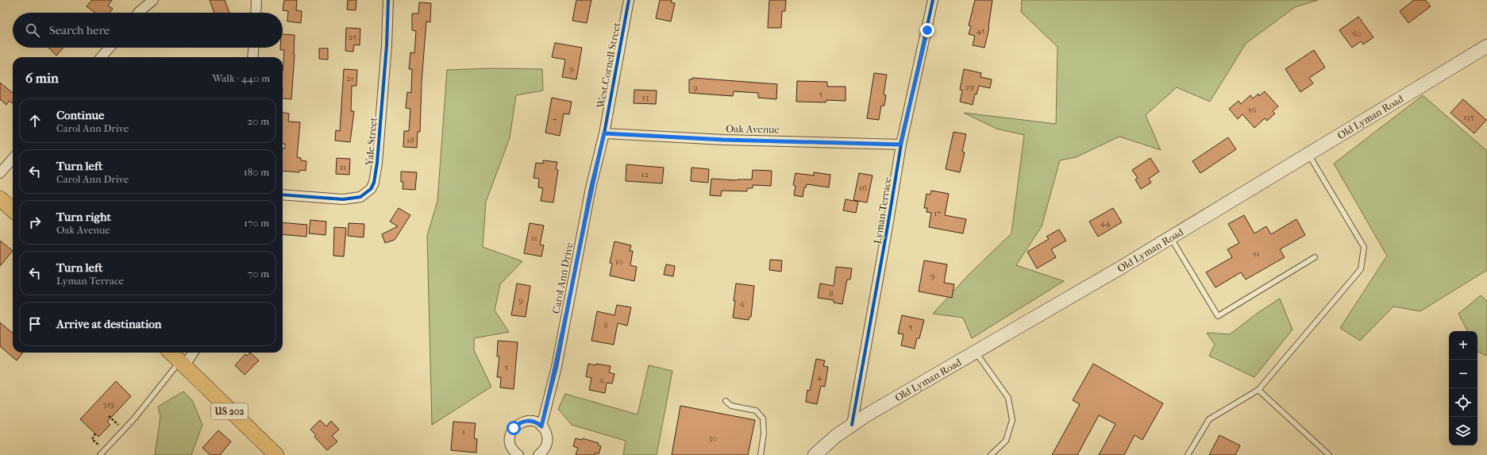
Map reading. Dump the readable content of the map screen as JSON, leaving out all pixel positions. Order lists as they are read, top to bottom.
{
  "streets": {
    "main road": ["Old Lyman Road", "US 202"],
    "street": [
      "West Cornell Street",
      "Oak Avenue",
      "Yale Street",
      "Lyman Terrace",
      "Carol Ann Drive"
    ]
  },
  "crossings": [
    ["West Cornell Street", "Oak Avenue"],
    ["West Cornell Street", "Carol Ann Drive"],
    ["Old Lyman Road", "Lyman Terrace"],
    ["Oak Avenue", "Lyman Terrace"],
    ["Oak Avenue", "Carol Ann Drive"]
  ],
  "house_numbers": [
    "45",
    "60",
    "25",
    "9",
    "21",
    "29",
    "9",
    "5",
    "13",
    "56",
    "135",
    "7",
    "18",
    "11",
    "12",
    "16",
    "17",
    "44",
    "11",
    "51",
    "10",
    "9",
    "8",
    "9",
    "6",
    "8",
    "5",
    "5",
    "4",
    "6",
    "319",
    "1",
    "30"
  ],
  "page": {
    "search": "Search here",
    "heading": ["6 min", "Walk · 440 m"],
    "list": [
      ["Continue", "Carol Ann Drive", "20 m"],
      ["Turn left", "Carol Ann Drive", "180 m"],
      ["Turn right", "Oak Avenue", "170 m"],
      ["Turn left", "Lyman Terrace", "70 m"],
      "Arrive at destination"
    ],
    "map_buttons": ["+", "−"]
  }
}
